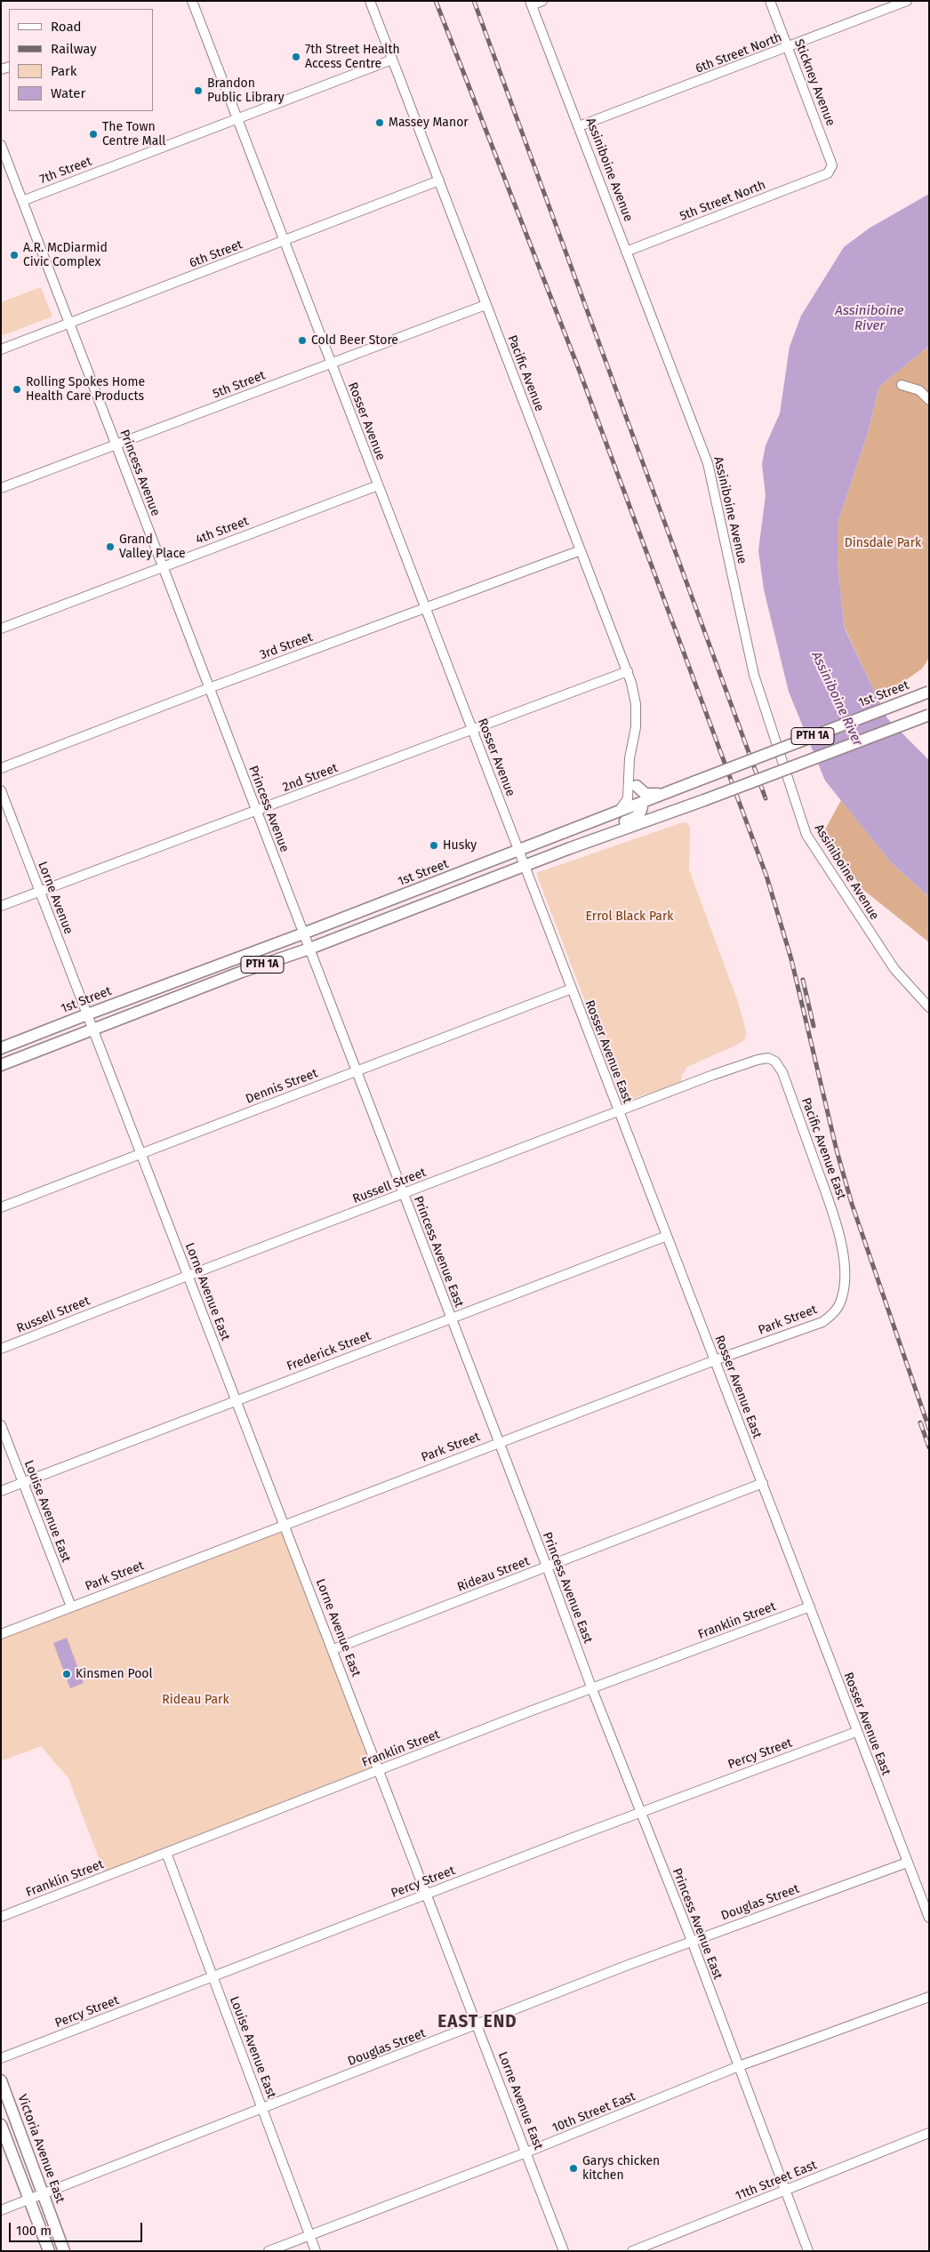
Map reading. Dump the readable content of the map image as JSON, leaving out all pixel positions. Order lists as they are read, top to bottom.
{
  "streets": {
    "main road": ["1st Street", "PTH 1A", "Victoria Avenue East"],
    "street": [
      "6th Street North",
      "Stickney Avenue",
      "Assiniboine Avenue",
      "7th Street",
      "5th Street North",
      "6th Street",
      "Pacific Avenue",
      "5th Street",
      "Rosser Avenue",
      "Princess Avenue",
      "4th Street",
      "3rd Street",
      "2nd Street",
      "Lorne Avenue",
      "Rosser Avenue East",
      "Dennis Street",
      "Pacific Avenue East",
      "Russell Street",
      "Princess Avenue East",
      "Lorne Avenue East",
      "Park Street",
      "Frederick Street",
      "Louise Avenue East",
      "Rideau Street",
      "Franklin Street",
      "Percy Street",
      "Douglas Street",
      "10th Street East",
      "11th Street East"
    ]
  },
  "crossings": [
    ["6th Street North", "Stickney Avenue"],
    ["6th Street North", "Assiniboine Avenue"],
    ["Stickney Avenue", "5th Street North"],
    ["Assiniboine Avenue", "5th Street North"],
    ["7th Street", "Pacific Avenue"],
    ["7th Street", "Rosser Avenue"],
    ["7th Street", "Princess Avenue"],
    ["6th Street", "Pacific Avenue"],
    ["6th Street", "Rosser Avenue"],
    ["6th Street", "Princess Avenue"],
    ["Pacific Avenue", "5th Street"],
    ["Pacific Avenue", "3rd Street"],
    ["Pacific Avenue", "1st Street"],
    ["Pacific Avenue", "2nd Street"],
    ["5th Street", "Rosser Avenue"],
    ["5th Street", "Princess Avenue"],
    ["Rosser Avenue", "4th Street"],
    ["Rosser Avenue", "3rd Street"],
    ["Rosser Avenue", "1st Street"],
    ["Rosser Avenue", "PTH 1A"],
    ["Rosser Avenue", "2nd Street"],
    ["Rosser Avenue", "Rosser Avenue East"],
    ["Princess Avenue", "4th Street"],
    ["Princess Avenue", "3rd Street"],
    ["Princess Avenue", "1st Street"],
    ["Princess Avenue", "2nd Street"],
    ["Princess Avenue", "Princess Avenue East"],
    ["1st Street", "Lorne Avenue"],
    ["1st Street", "Princess Avenue East"],
    ["1st Street", "Lorne Avenue East"],
    ["PTH 1A", "Rosser Avenue East"],
    ["PTH 1A", "Princess Avenue East"],
    ["PTH 1A", "Lorne Avenue East"],
    ["2nd Street", "Lorne Avenue"],
    ["Lorne Avenue", "Lorne Avenue East"],
    ["Rosser Avenue East", "Dennis Street"],
    ["Rosser Avenue East", "Russell Street"],
    ["Rosser Avenue East", "Park Street"],
    ["Rosser Avenue East", "Frederick Street"],
    ["Rosser Avenue East", "Rideau Street"],
    ["Rosser Avenue East", "Franklin Street"],
    ["Rosser Avenue East", "Percy Street"],
    ["Rosser Avenue East", "Douglas Street"],
    ["Dennis Street", "Princess Avenue East"],
    ["Dennis Street", "Lorne Avenue East"],
    ["Pacific Avenue East", "Russell Street"],
    ["Pacific Avenue East", "Park Street"],
    ["Russell Street", "Princess Avenue East"],
    ["Russell Street", "Lorne Avenue East"],
    ["Princess Avenue East", "Park Street"],
    ["Princess Avenue East", "Frederick Street"],
    ["Princess Avenue East", "Rideau Street"],
    ["Princess Avenue East", "Franklin Street"],
    ["Princess Avenue East", "Percy Street"],
    ["Princess Avenue East", "Douglas Street"],
    ["Princess Avenue East", "10th Street East"],
    ["Princess Avenue East", "11th Street East"],
    ["Lorne Avenue East", "Park Street"],
    ["Lorne Avenue East", "Frederick Street"],
    ["Lorne Avenue East", "Rideau Street"],
    ["Lorne Avenue East", "Franklin Street"],
    ["Lorne Avenue East", "Percy Street"],
    ["Lorne Avenue East", "Douglas Street"],
    ["Lorne Avenue East", "10th Street East"],
    ["Park Street", "Louise Avenue East"],
    ["Frederick Street", "Louise Avenue East"],
    ["Louise Avenue East", "Franklin Street"],
    ["Louise Avenue East", "Percy Street"],
    ["Louise Avenue East", "Douglas Street"],
    ["Louise Avenue East", "10th Street East"],
    ["Douglas Street", "Victoria Avenue East"]
  ],
  "districts": ["EAST END"],
  "water": ["Assiniboine River"],
  "parks": ["Dinsdale Park", "Errol Black Park", "Rideau Park"],
  "places": [
    "7th Street Health Access Centre",
    "Brandon Public Library",
    "Massey Manor",
    "The Town Centre Mall",
    "A.R. McDiarmid Civic Complex",
    "Cold Beer Store",
    "Rolling Spokes Home Health Care Products",
    "Grand Valley Place",
    "Husky",
    "Kinsmen Pool",
    "Garys chicken kitchen"
  ],
  "legend": [
    "Road",
    "Railway",
    "Park",
    "Water"
  ],
  "scale_bar": "100 m"
}
